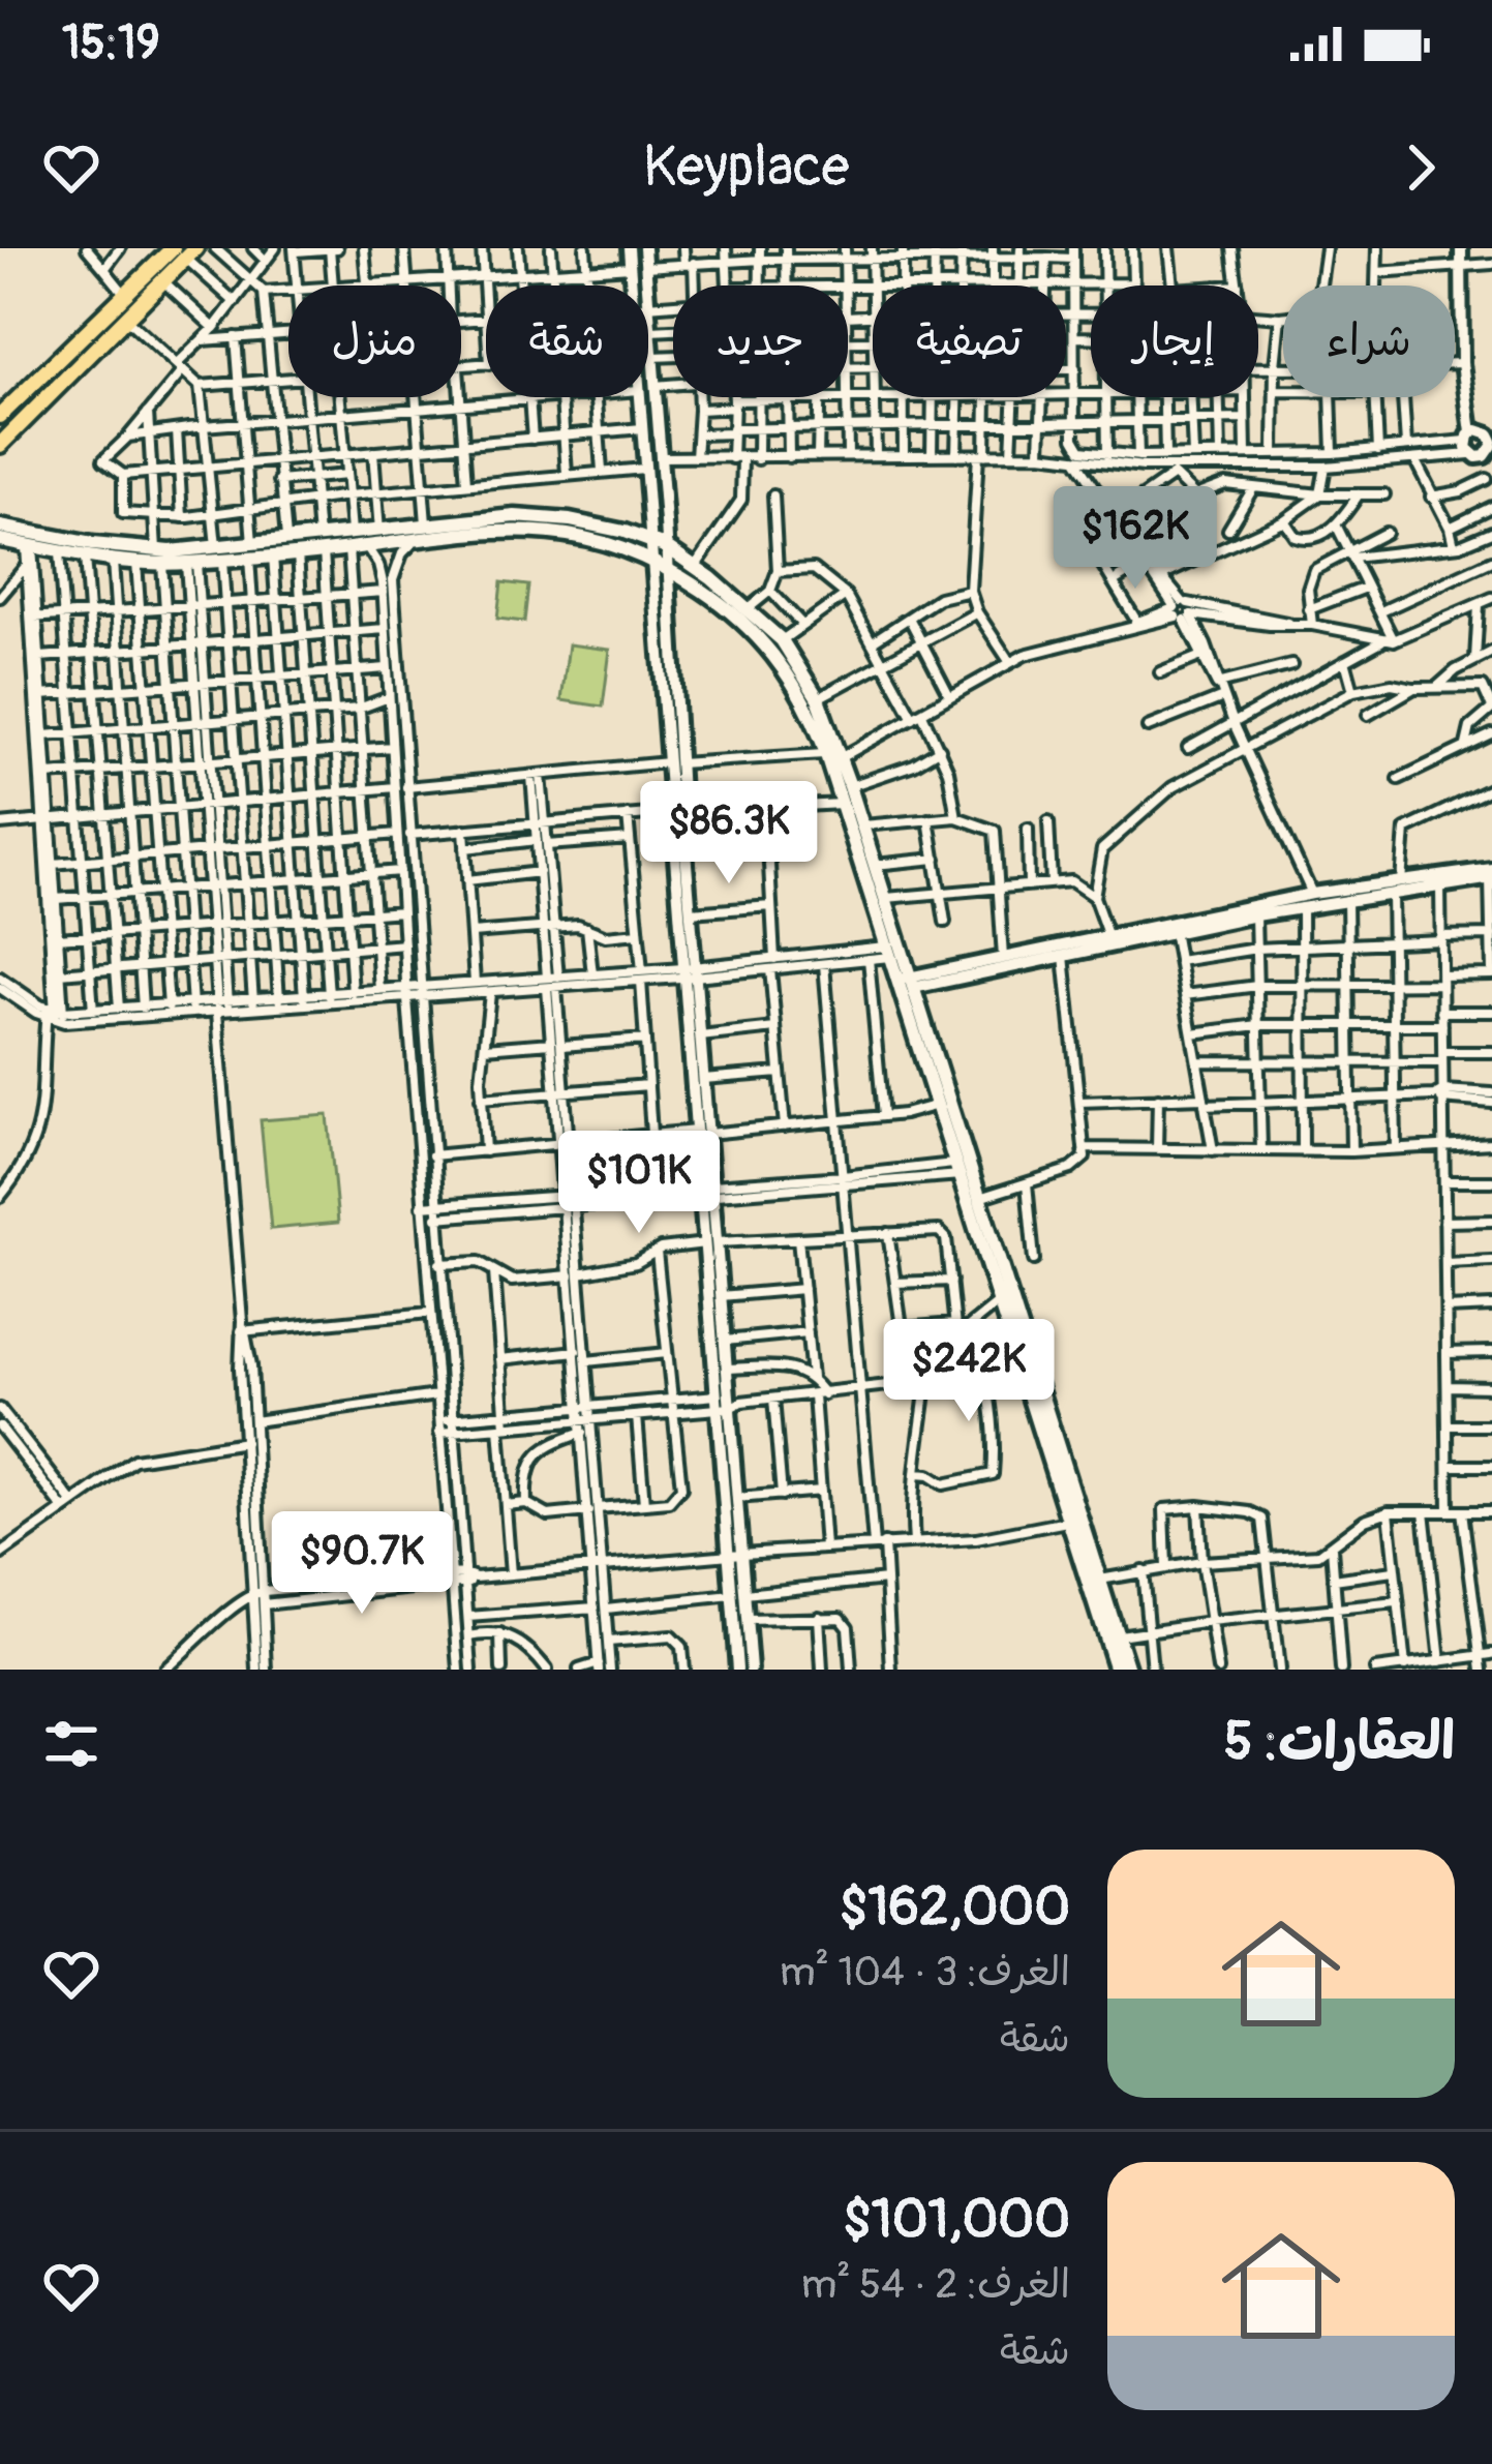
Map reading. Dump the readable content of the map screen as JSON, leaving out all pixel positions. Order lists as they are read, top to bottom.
{
  "page": {
    "status": "15:19",
    "header": "Keyplace",
    "chip": [
      "شراء",
      "إيجار",
      "تصفية",
      "جديد",
      "شقة",
      "منزل"
    ],
    "price": [
      "$162K",
      "$86.3K",
      "$101K",
      "$242K",
      "$90.7K"
    ],
    "heading": "العقارات: 5",
    "list": [
      {
        "name": "$162,000",
        "note": "الغرف: 3 · 104 m² · شقة"
      },
      {
        "name": "$101,000",
        "note": "الغرف: 2 · 54 m² · شقة"
      }
    ]
  }
}
